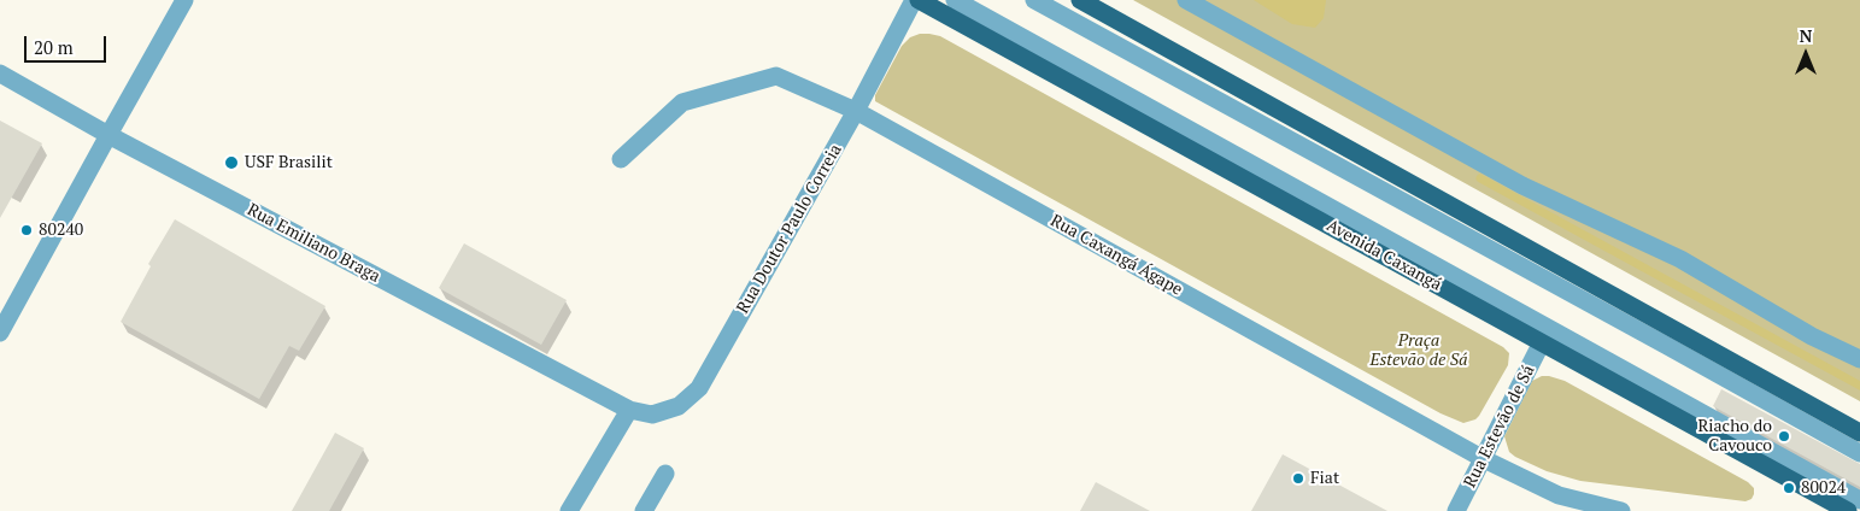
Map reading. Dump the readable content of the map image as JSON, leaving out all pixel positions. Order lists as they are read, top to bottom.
{
  "streets": {
    "main road": ["Avenida Caxangá"],
    "street": [
      "Rua Doutor Paulo Correia",
      "Rua Emiliano Braga",
      "Rua Caxangá Ágape",
      "Rua Estevão de Sá"
    ]
  },
  "crossings": [
    ["Rua Doutor Paulo Correia", "Rua Emiliano Braga"],
    ["Rua Doutor Paulo Correia", "Rua Caxangá Ágape"],
    ["Rua Doutor Paulo Correia", "Avenida Caxangá"],
    ["Rua Caxangá Ágape", "Rua Estevão de Sá"],
    ["Avenida Caxangá", "Rua Estevão de Sá"]
  ],
  "parks": ["Praça Estevão de Sá"],
  "places": [
    "USF Brasilit",
    "80240",
    "Riacho do Cavouco",
    "Fiat",
    "80024"
  ],
  "scale_bar": "20 m",
  "north": "top"
}
